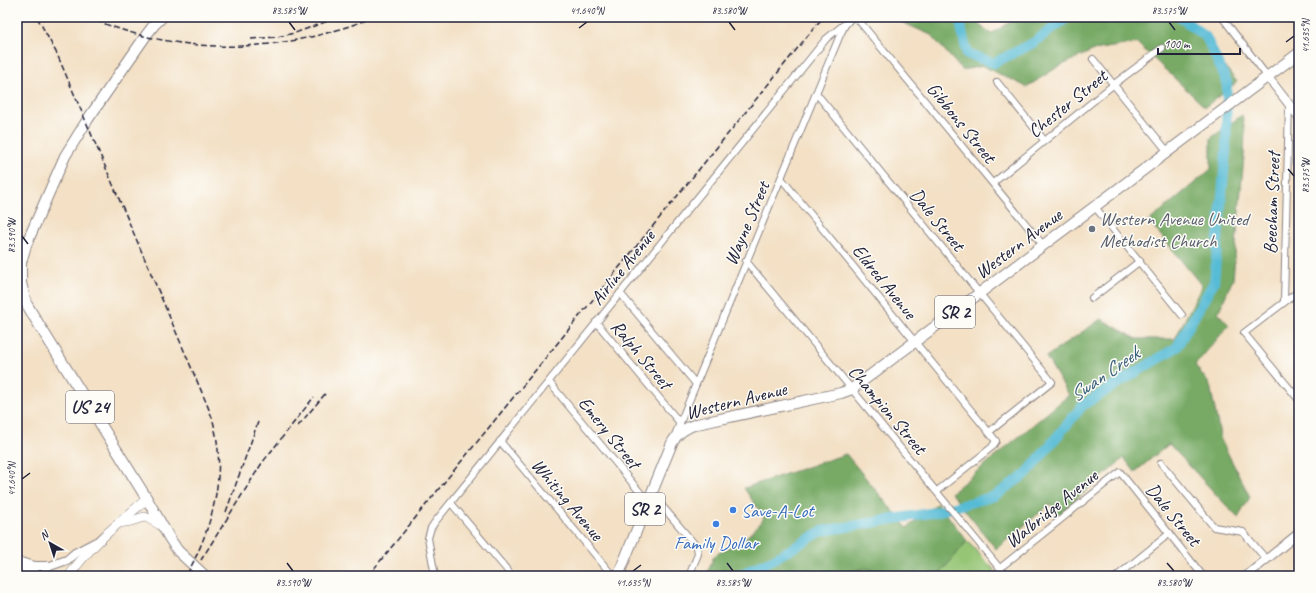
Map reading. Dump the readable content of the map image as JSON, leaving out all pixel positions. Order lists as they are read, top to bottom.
{
  "streets": {
    "main road": ["Western Avenue", "SR 2", "US 24"],
    "street": [
      "Chester Street",
      "Gibbons Street",
      "Beecham Street",
      "Dale Street",
      "Wayne Street",
      "Airline Avenue",
      "Eldred Avenue",
      "Ralph Street",
      "Champion Street",
      "Emery Street",
      "Whiting Avenue",
      "Walbridge Avenue"
    ]
  },
  "crossings": [
    ["Chester Street", "Gibbons Street"],
    ["Gibbons Street", "Western Avenue"],
    ["Dale Street", "Wayne Street"],
    ["Dale Street", "Western Avenue"],
    ["Dale Street", "Eldred Avenue"],
    ["Dale Street", "Walbridge Avenue"],
    ["Wayne Street", "Western Avenue"],
    ["Wayne Street", "Airline Avenue"],
    ["Wayne Street", "Eldred Avenue"],
    ["Wayne Street", "SR 2"],
    ["Wayne Street", "Ralph Street"],
    ["Wayne Street", "Champion Street"],
    ["Western Avenue", "Eldred Avenue"],
    ["Western Avenue", "SR 2"],
    ["Western Avenue", "Champion Street"],
    ["Airline Avenue", "Ralph Street"],
    ["Airline Avenue", "Emery Street"],
    ["Airline Avenue", "Whiting Avenue"],
    ["Eldred Avenue", "Champion Street"],
    ["SR 2", "Emery Street"],
    ["Champion Street", "Walbridge Avenue"]
  ],
  "water": ["Swan Creek"],
  "places": ["Western Avenue United Methodist Church", "Save-A-Lot", "Family Dollar"],
  "scale_bar": "100 m",
  "north": "top left",
  "coordinates": [
    "83.585°W",
    "41.640°N",
    "83.580°W",
    "83.575°W",
    "41.635°N",
    "83.590°W"
  ]
}
